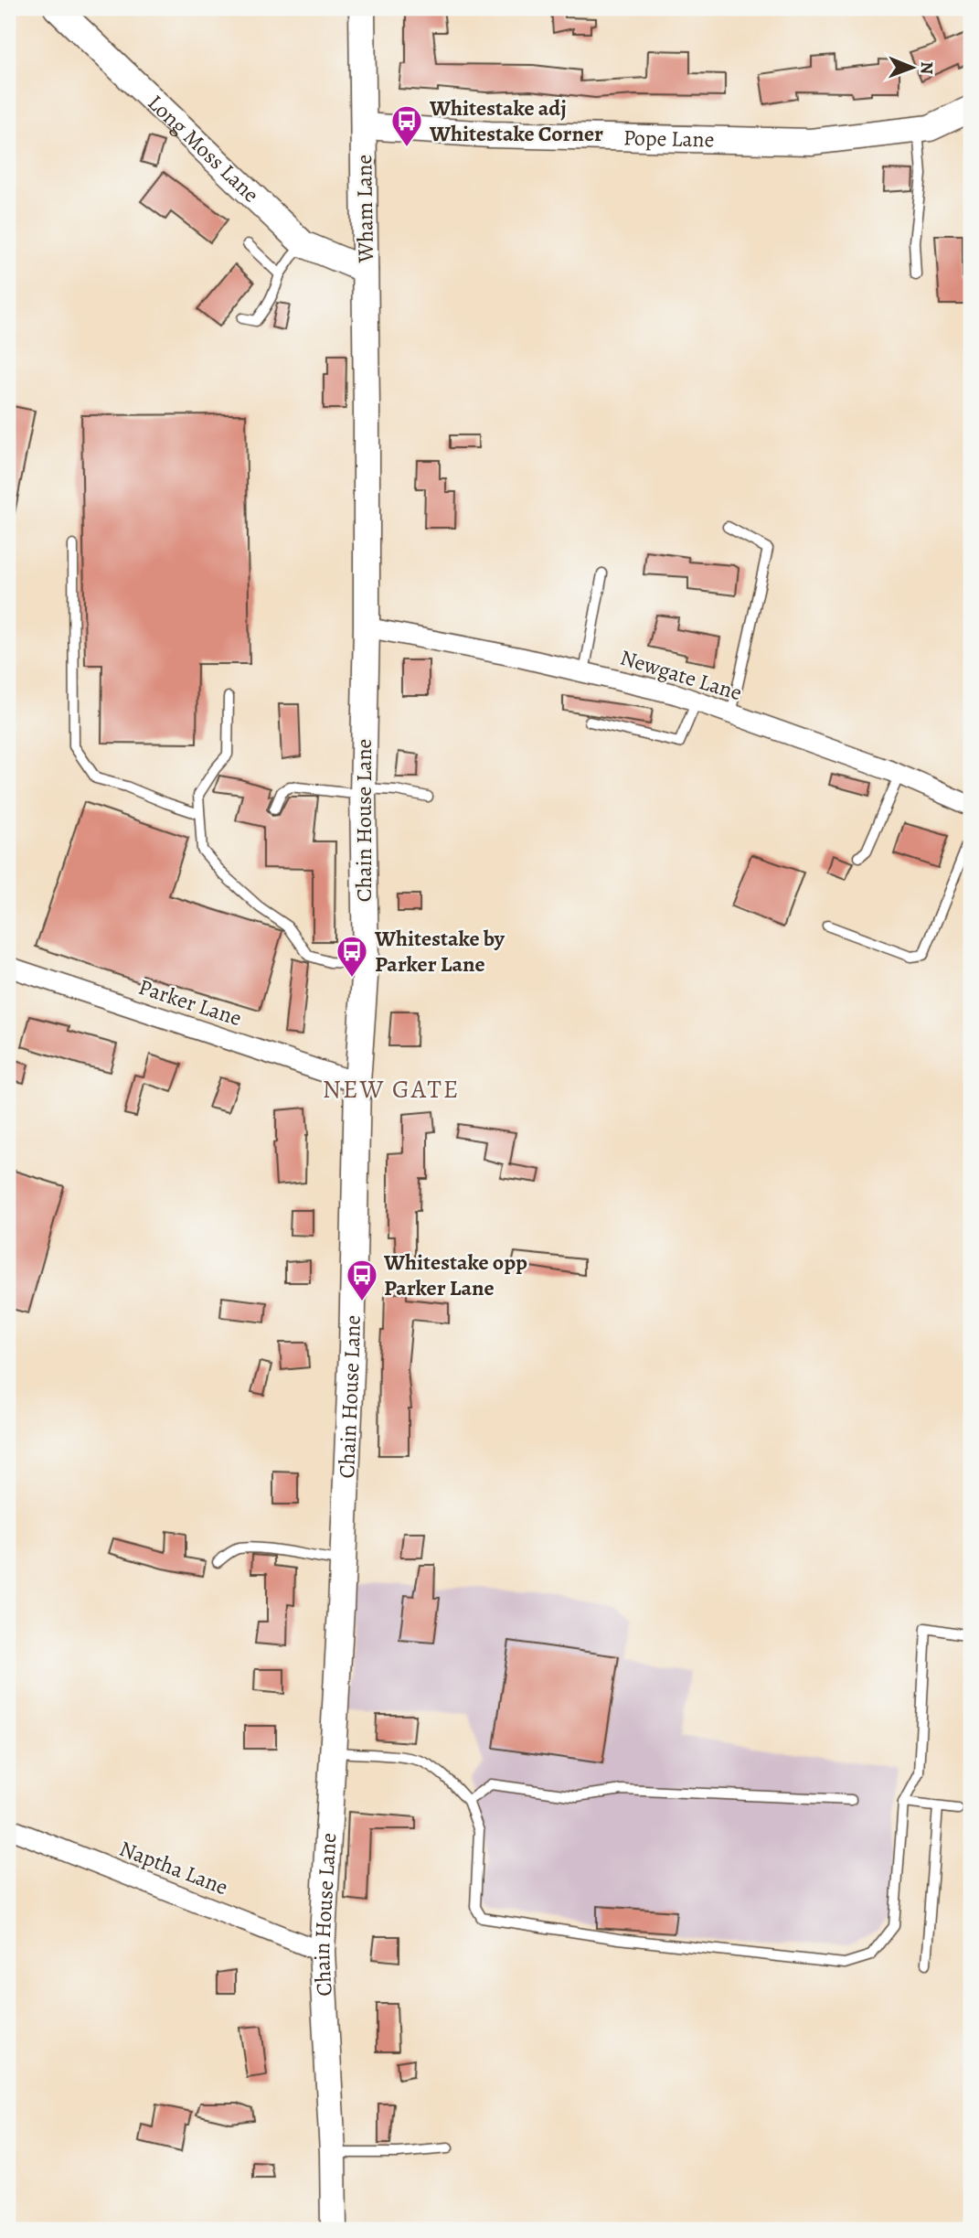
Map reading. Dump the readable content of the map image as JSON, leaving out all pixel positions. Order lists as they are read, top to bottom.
{
  "streets": {
    "street": [
      "Pope Lane",
      "Long Moss Lane",
      "Wham Lane",
      "Newgate Lane",
      "Chain House Lane",
      "Parker Lane",
      "Naptha Lane"
    ]
  },
  "crossings": [
    ["Pope Lane", "Wham Lane"],
    ["Long Moss Lane", "Wham Lane"],
    ["Wham Lane", "Chain House Lane"],
    ["Newgate Lane", "Chain House Lane"],
    ["Chain House Lane", "Parker Lane"],
    ["Chain House Lane", "Naptha Lane"]
  ],
  "districts": ["NEW GATE"],
  "places": {
    "bus stop": ["Whitestake adj Whitestake Corner", "Whitestake by Parker Lane", "Whitestake opp Parker Lane"]
  },
  "north": "right"
}
